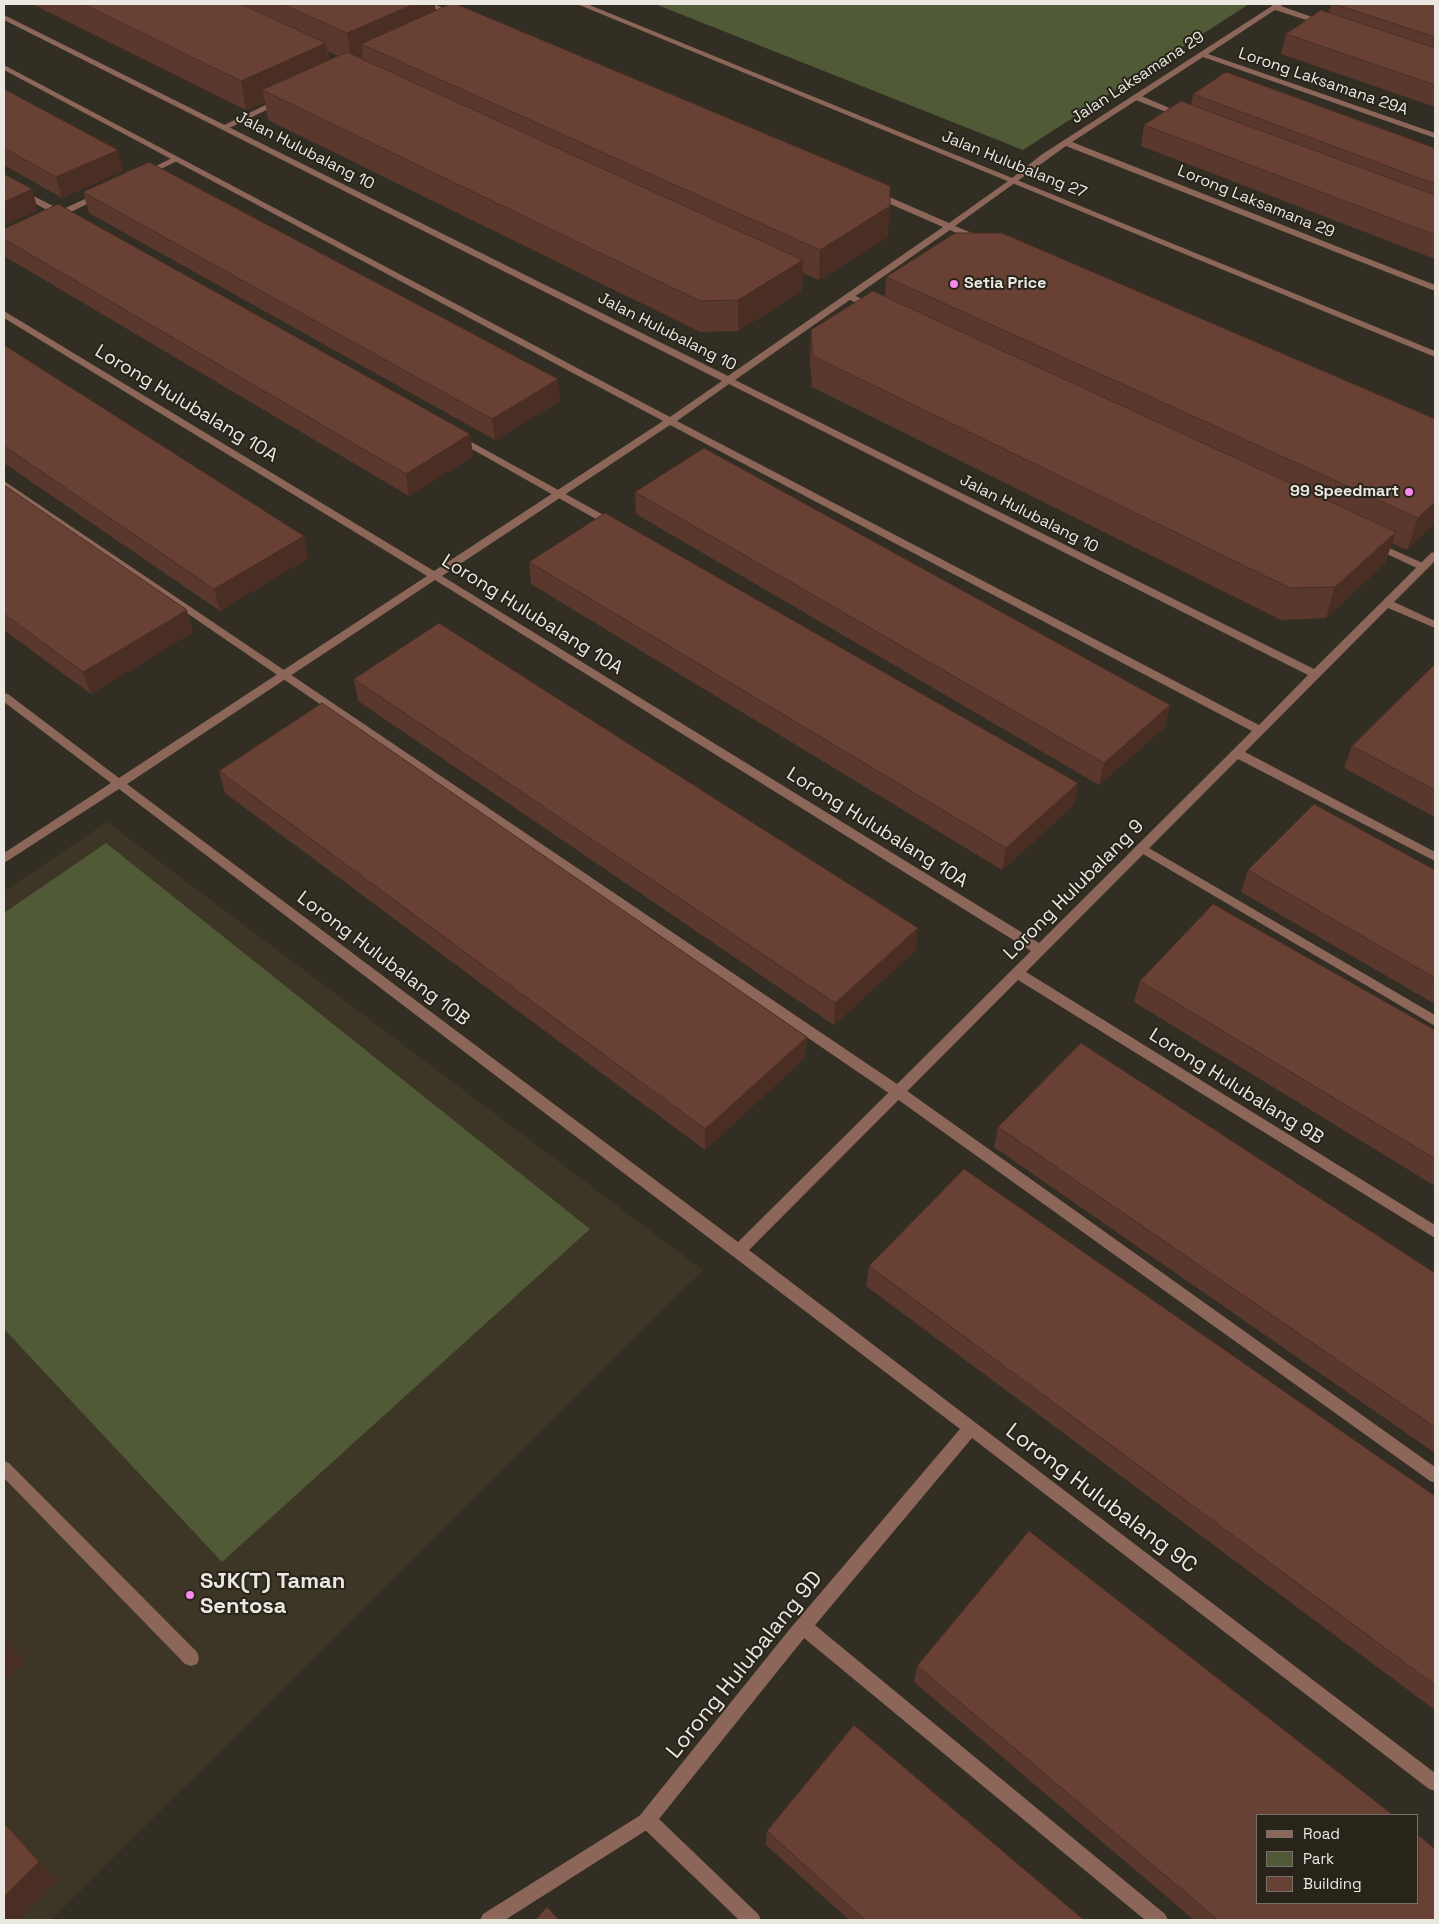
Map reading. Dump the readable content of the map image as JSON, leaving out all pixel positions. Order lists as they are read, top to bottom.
{
  "streets": {
    "street": [
      "Jalan Laksamana 29",
      "Lorong Laksamana 29A",
      "Jalan Hulubalang 10",
      "Jalan Hulubalang 27",
      "Lorong Laksamana 29",
      "Lorong Hulubalang 10A",
      "Lorong Hulubalang 9",
      "Lorong Hulubalang 10B",
      "Lorong Hulubalang 9B",
      "Lorong Hulubalang 9C",
      "Lorong Hulubalang 9D"
    ]
  },
  "crossings": [
    ["Jalan Laksamana 29", "Lorong Laksamana 29A"],
    ["Jalan Laksamana 29", "Jalan Hulubalang 10"],
    ["Jalan Laksamana 29", "Jalan Hulubalang 27"],
    ["Jalan Laksamana 29", "Lorong Laksamana 29"],
    ["Jalan Laksamana 29", "Lorong Hulubalang 10A"],
    ["Jalan Laksamana 29", "Lorong Hulubalang 10B"],
    ["Jalan Hulubalang 10", "Lorong Hulubalang 9"],
    ["Lorong Hulubalang 10A", "Lorong Hulubalang 9"],
    ["Lorong Hulubalang 9", "Lorong Hulubalang 10B"],
    ["Lorong Hulubalang 9", "Lorong Hulubalang 9B"],
    ["Lorong Hulubalang 9", "Lorong Hulubalang 9C"],
    ["Lorong Hulubalang 10B", "Lorong Hulubalang 9C"],
    ["Lorong Hulubalang 9C", "Lorong Hulubalang 9D"]
  ],
  "places": ["Setia Price", "99 Speedmart", "SJK(T) Taman Sentosa"],
  "legend": ["Road", "Park", "Building"]
}
